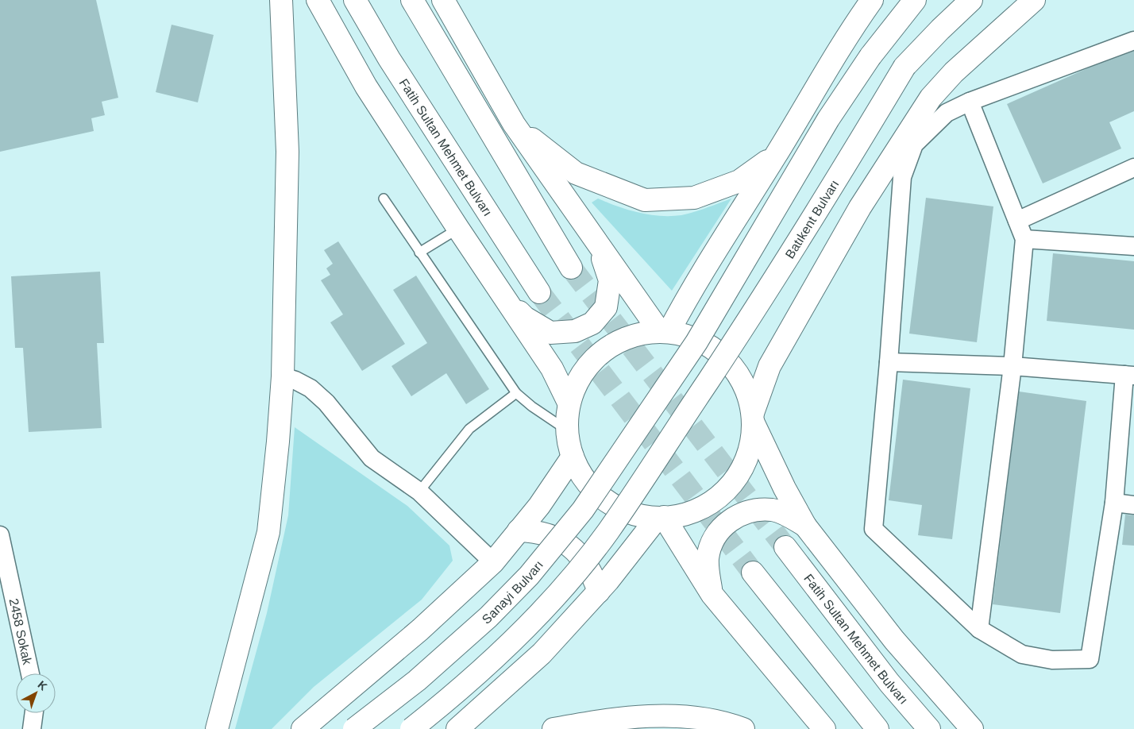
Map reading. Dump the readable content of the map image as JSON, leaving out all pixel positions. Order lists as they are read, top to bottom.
{
  "streets": {
    "main road": ["Fatih Sultan Mehmet Bulvarı", "Batıkent Bulvarı", "Sanayi Bulvarı"],
    "street": ["2458 Sokak"]
  },
  "north": "top right"
}
